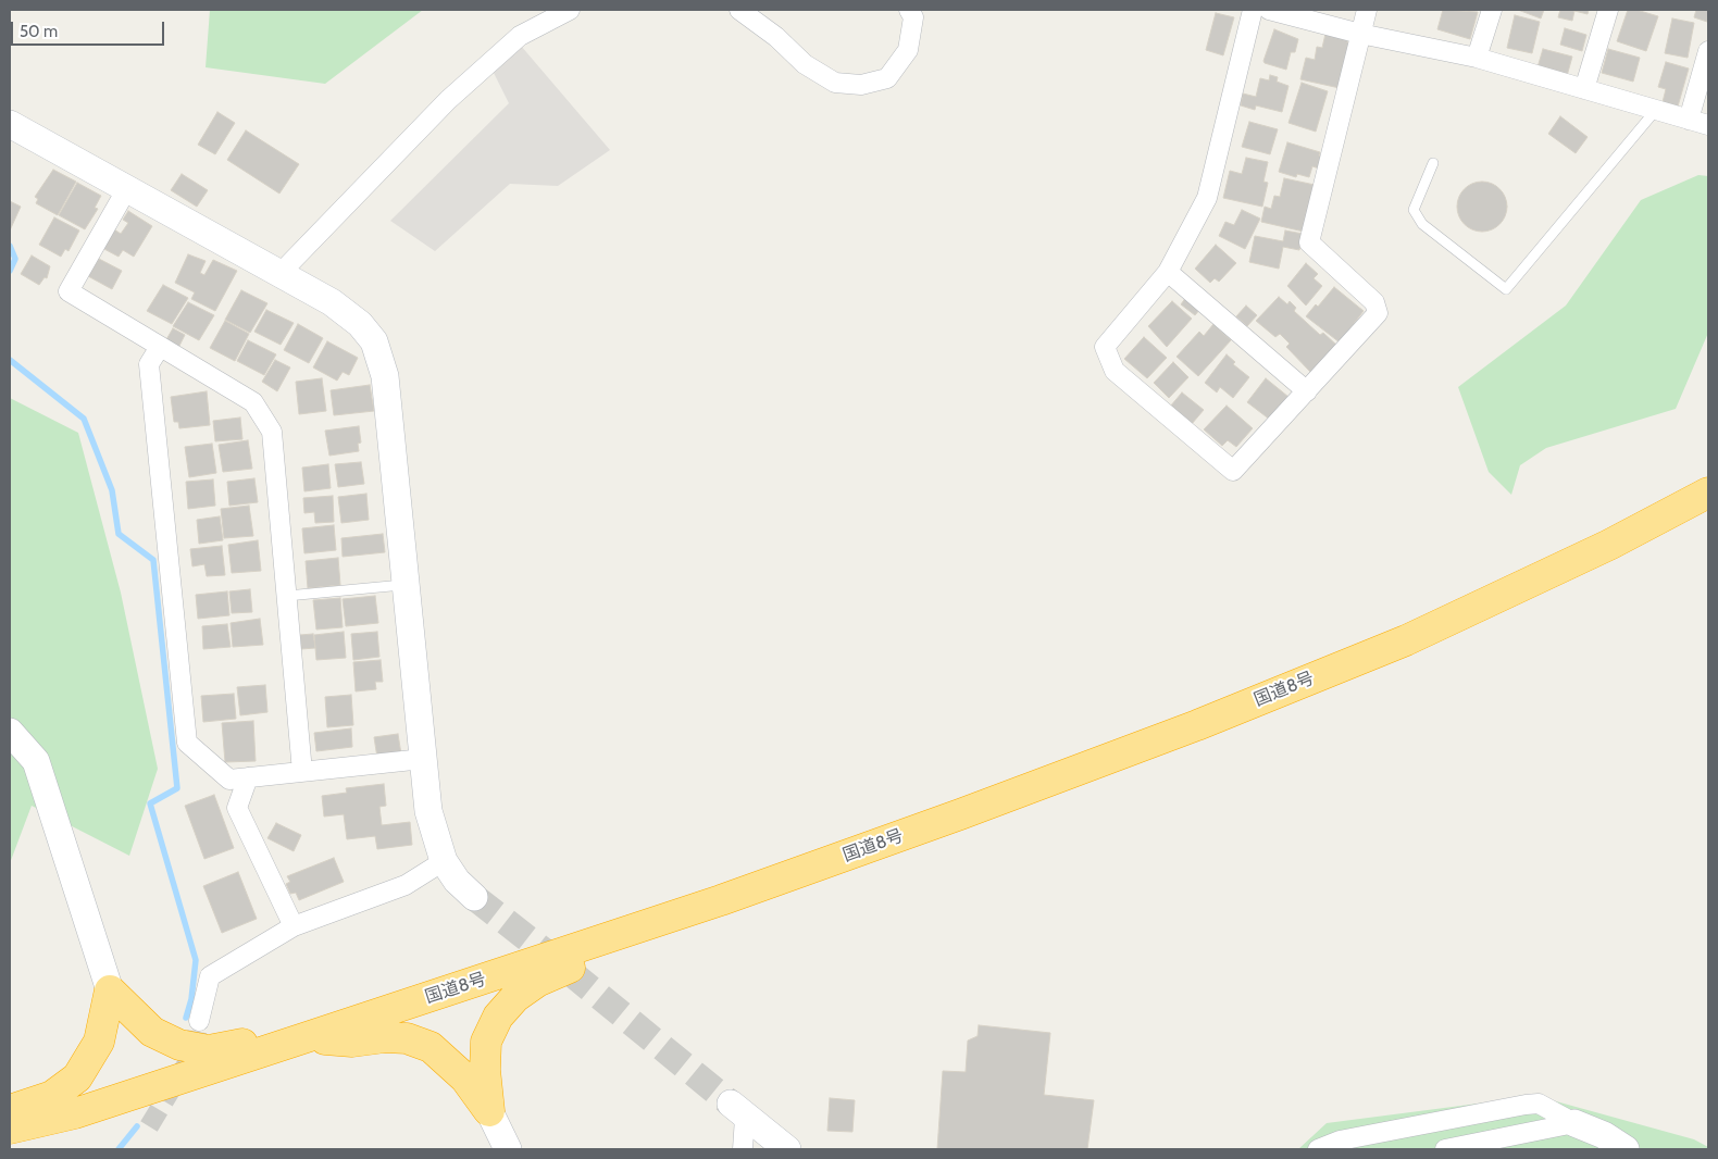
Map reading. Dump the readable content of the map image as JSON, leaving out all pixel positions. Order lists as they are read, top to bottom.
{
  "streets": {
    "highway": ["国道8号"]
  },
  "scale_bar": "50 m"
}
